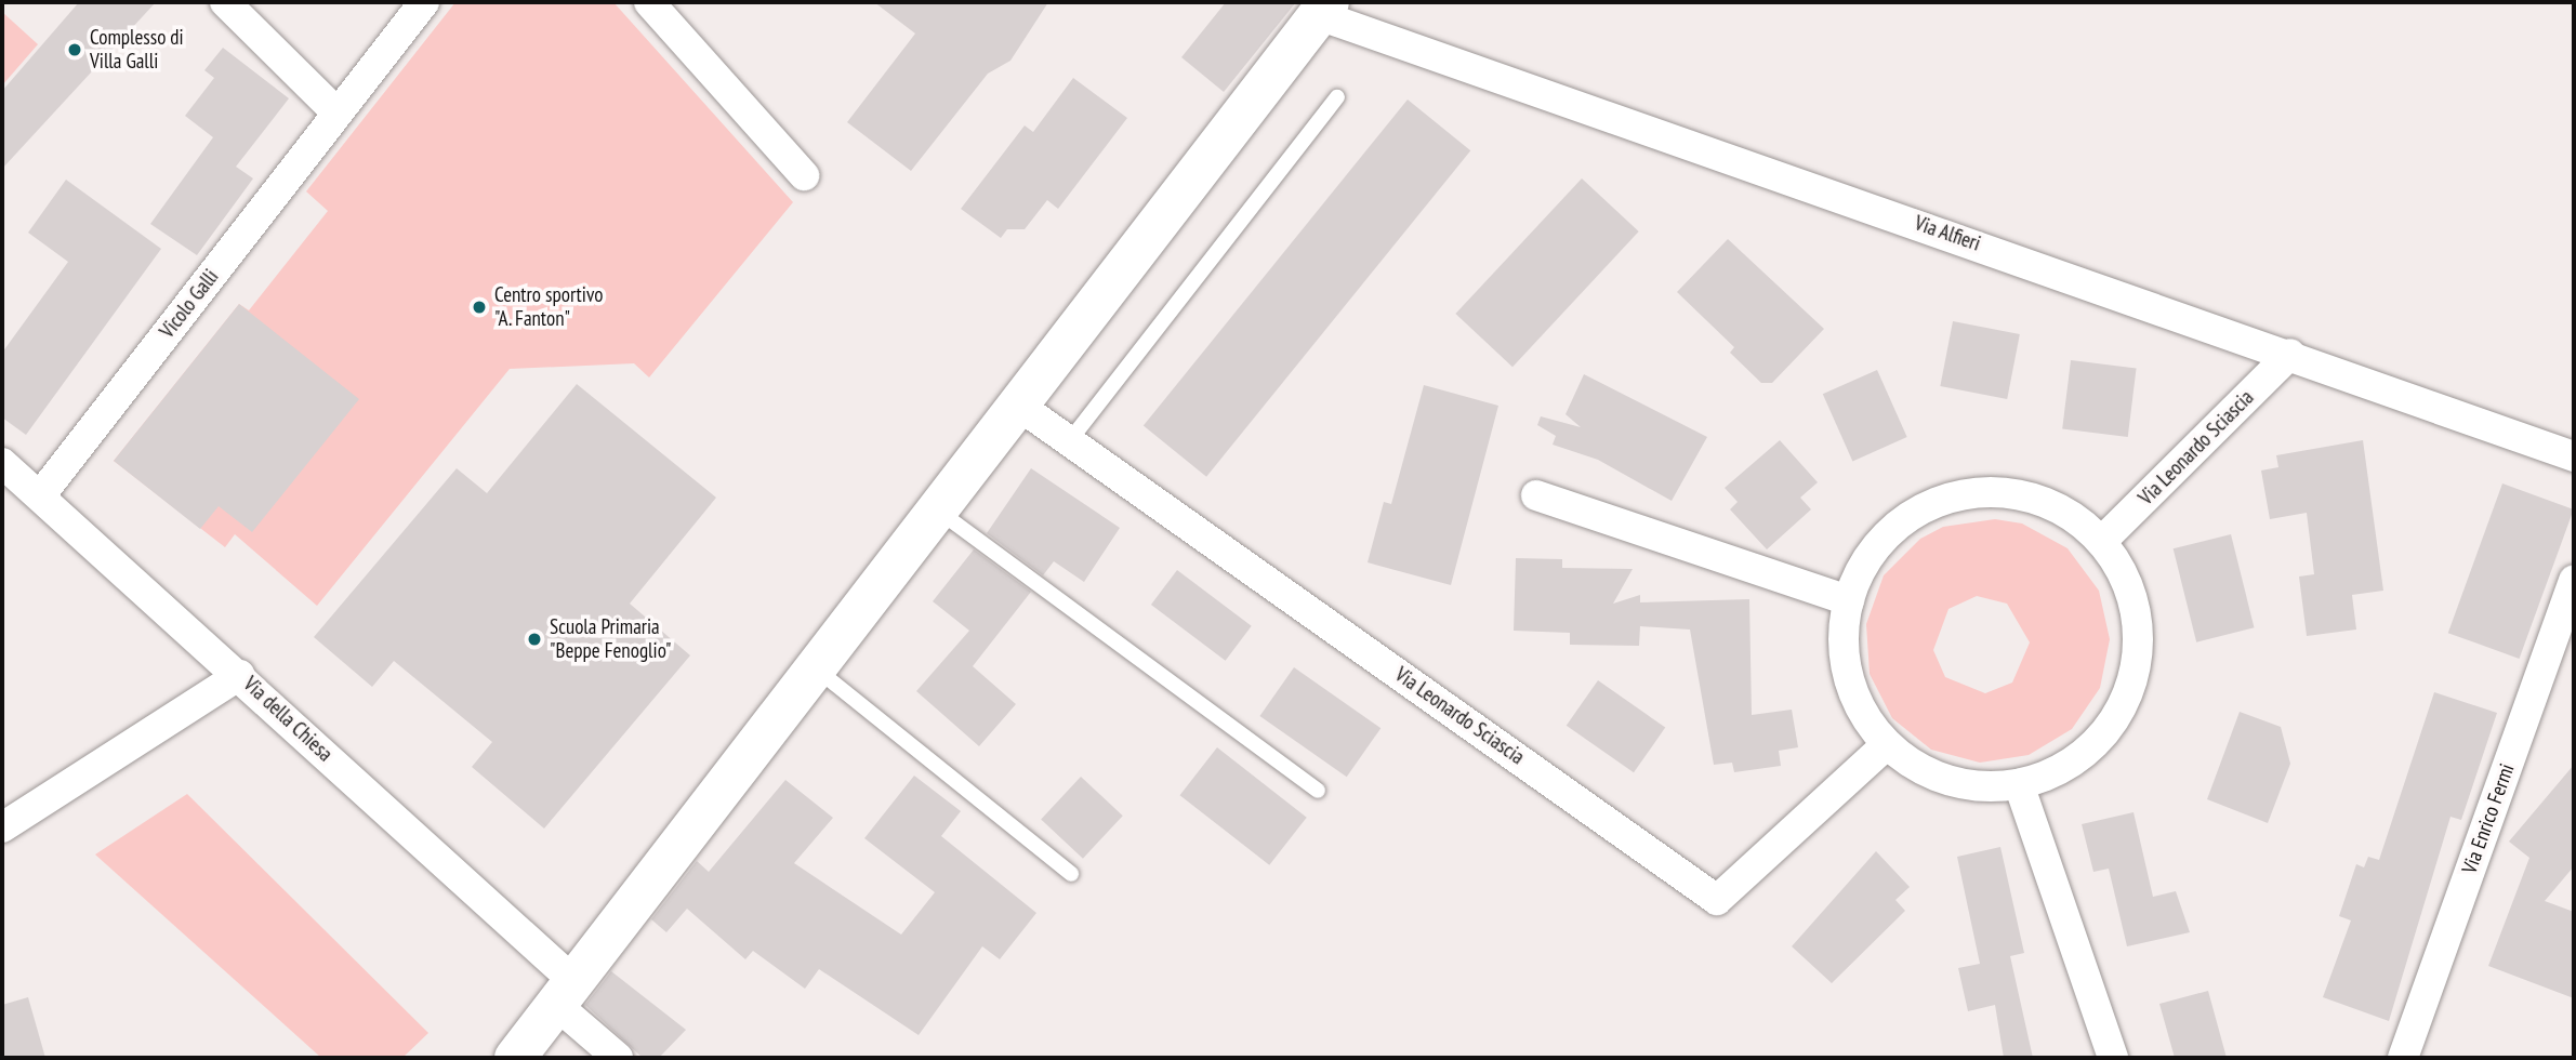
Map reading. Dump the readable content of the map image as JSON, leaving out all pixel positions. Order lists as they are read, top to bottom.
{
  "streets": {
    "street": [
      "Via Alfieri",
      "Vicolo Galli",
      "Via Leonardo Sciascia",
      "Via della Chiesa",
      "Via Enrico Fermi"
    ]
  },
  "crossings": [
    ["Via Alfieri", "Via Leonardo Sciascia"],
    ["Vicolo Galli", "Via della Chiesa"]
  ],
  "places": ["Complesso di Villa Galli", "Centro sportivo \"A. Fanton\"", "Scuola Primaria \"Beppe Fenoglio\""]
}
